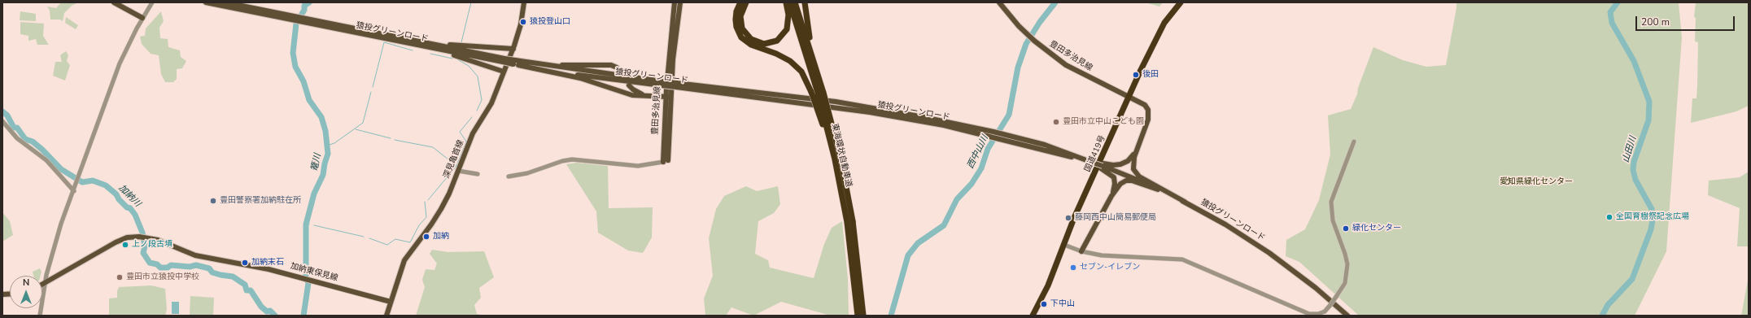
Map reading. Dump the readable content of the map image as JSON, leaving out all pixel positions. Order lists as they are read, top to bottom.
{
  "streets": {
    "highway": ["国道419号", "東海環状自動車道"],
    "main road": [
      "猿投グリーンロード",
      "豊田多治見線",
      "深見亀首線",
      "加納東保見線"
    ]
  },
  "crossings": [
    ["豊田多治見線", "国道419号"],
    ["深見亀首線", "加納東保見線"]
  ],
  "water": [
    "山田川",
    "西中山川",
    "篭川",
    "加納川"
  ],
  "parks": ["愛知県緑化センター"],
  "places": [
    "猿投登山口",
    "後田",
    "豊田市立中山こども園",
    "豊田警察署加納駐在所",
    "全国育樹祭記念広場",
    "藤岡西中山簡易郵便局",
    "緑化センター",
    "加納",
    "上ノ段古墳",
    "加納末石",
    "セブン-イレブン",
    "豊田市立猿投中学校",
    "下中山"
  ],
  "scale_bar": "200 m",
  "north": "top"
}
